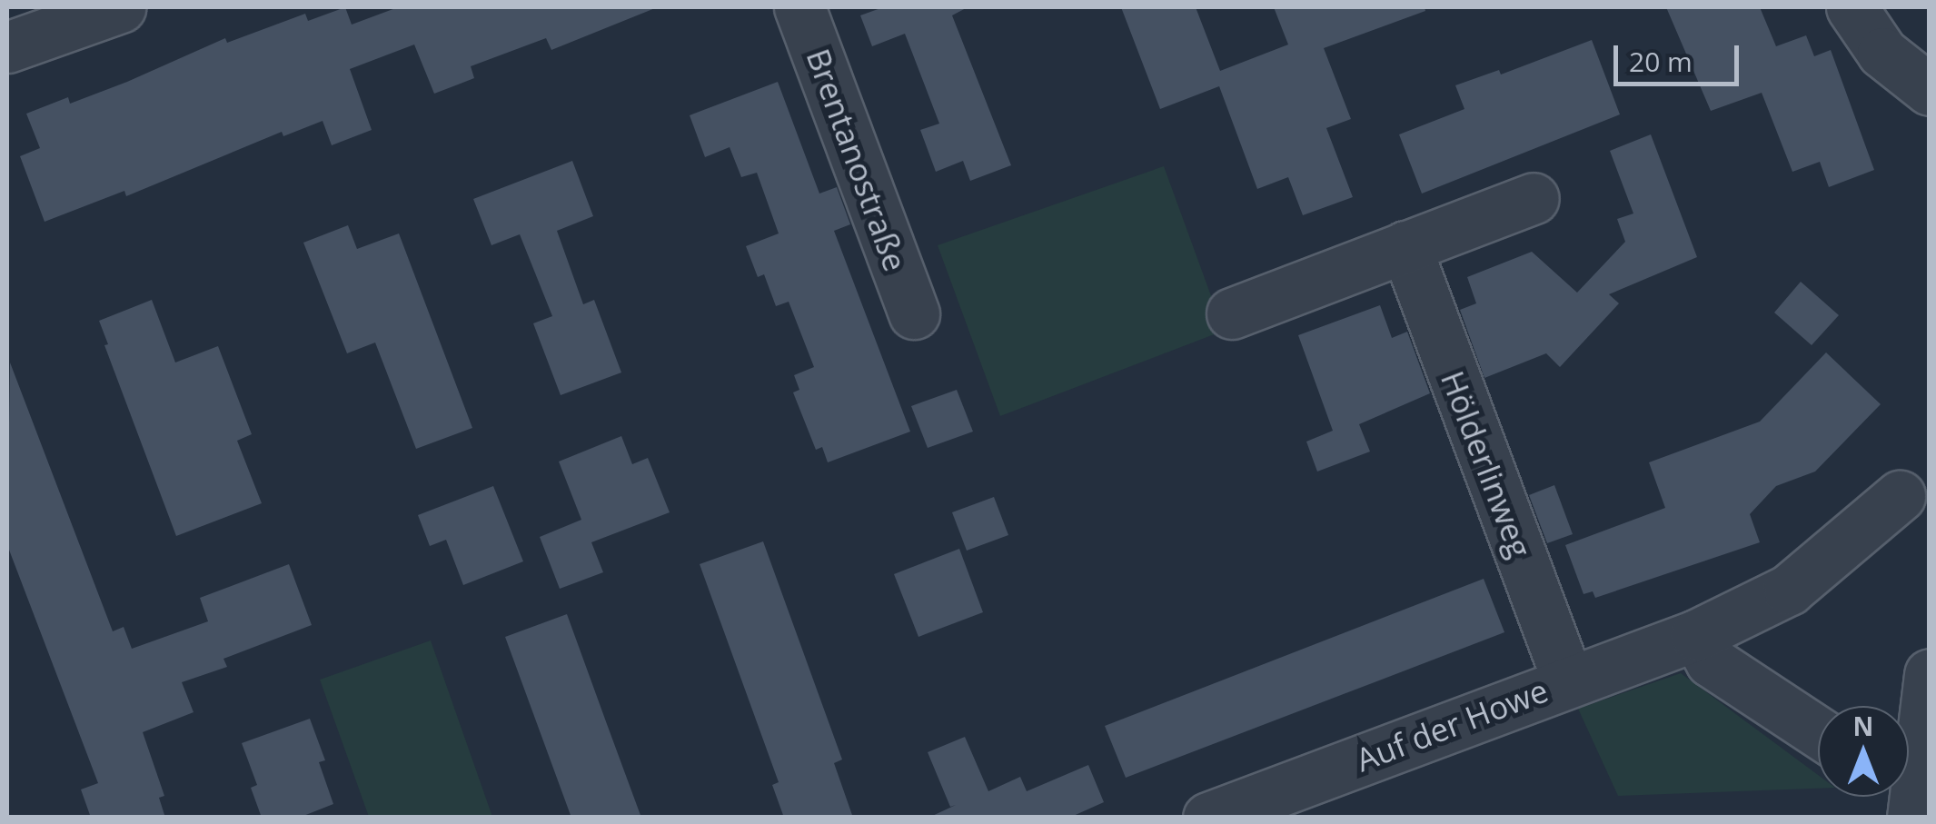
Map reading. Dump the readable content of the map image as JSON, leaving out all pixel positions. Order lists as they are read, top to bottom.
{
  "streets": {
    "street": ["Brentanostraße", "Hölderlinweg", "Auf der Howe"]
  },
  "crossings": [
    ["Hölderlinweg", "Auf der Howe"]
  ],
  "scale_bar": "20 m",
  "north": "top"
}
